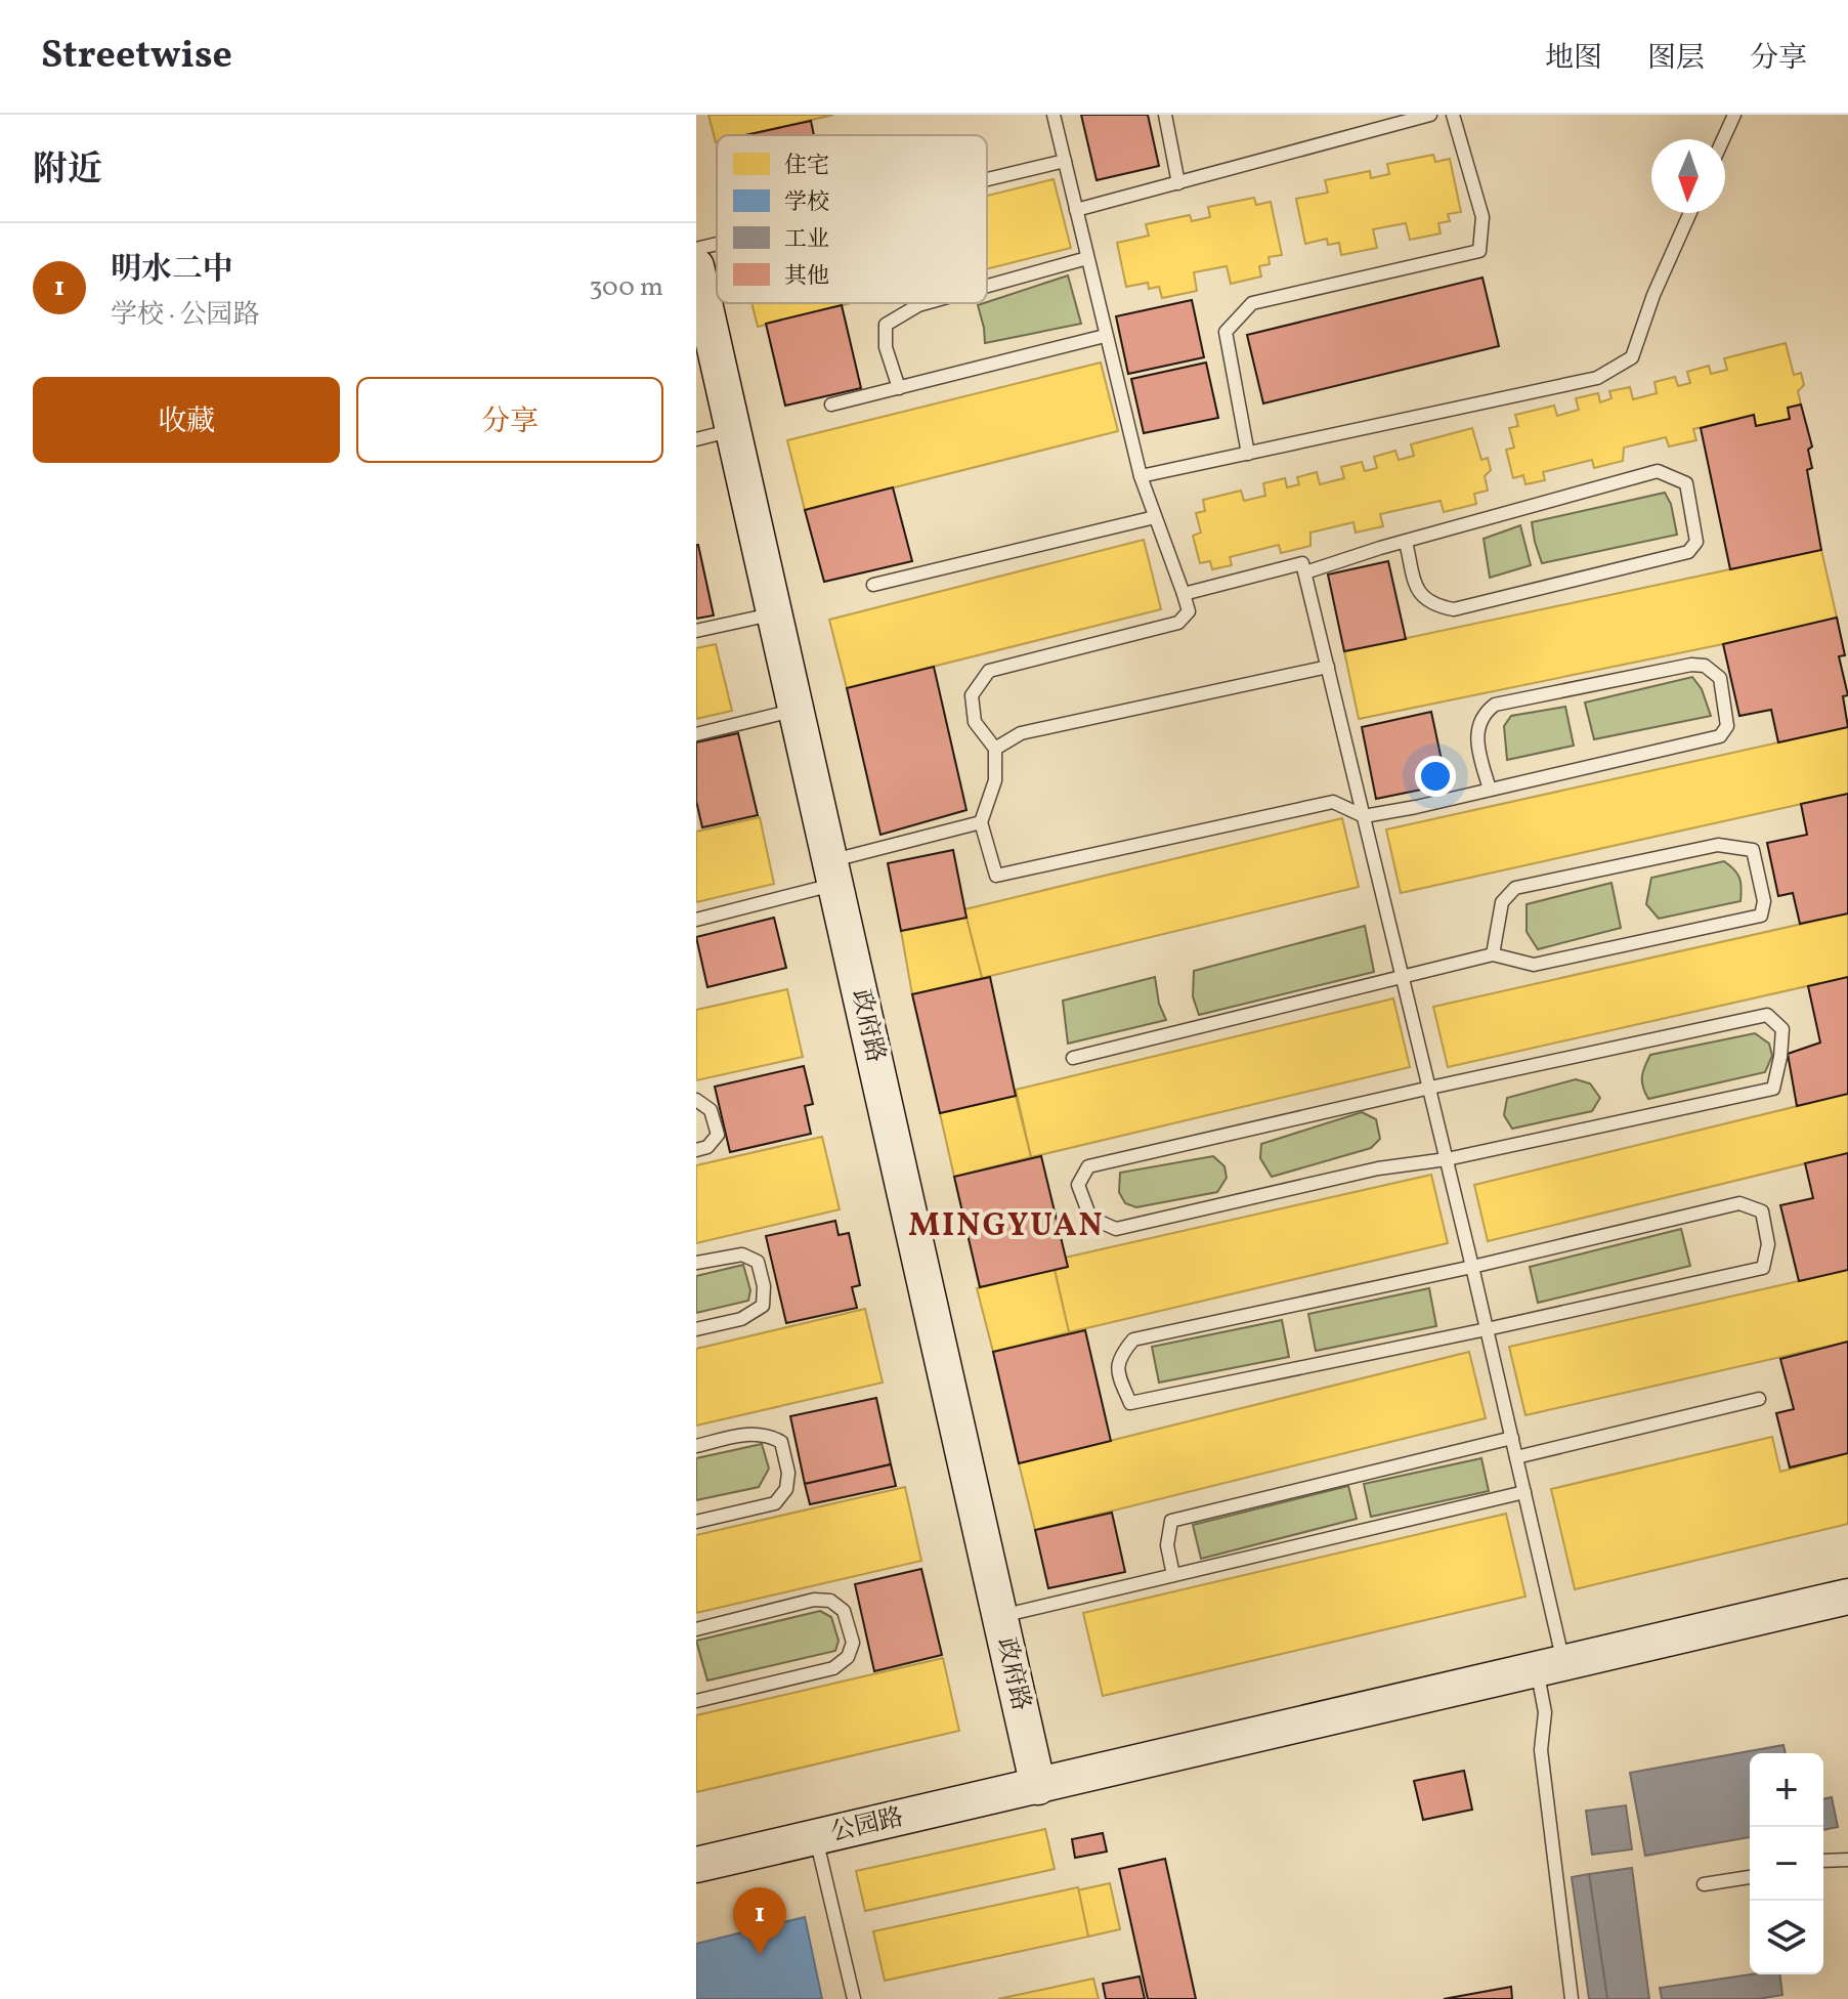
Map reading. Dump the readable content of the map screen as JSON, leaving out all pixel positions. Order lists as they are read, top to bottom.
{
  "streets": {
    "street": ["政府路", "公园路"]
  },
  "crossings": [
    ["政府路", "公园路"]
  ],
  "districts": ["MINGYUAN"],
  "legend": [
    "住宅",
    "学校",
    "工业",
    "其他"
  ],
  "north": "bottom",
  "page": {
    "header": "Streetwise",
    "nav": ["地图", "图层", "分享"],
    "heading": "附近",
    "list": [
      {
        "mark": "1",
        "name": "明水二中",
        "note": "学校 · 公园路",
        "value": "300 m"
      }
    ],
    "buttons": ["收藏", "分享"],
    "map_buttons": ["+", "−"],
    "pins": "1"
  }
}
